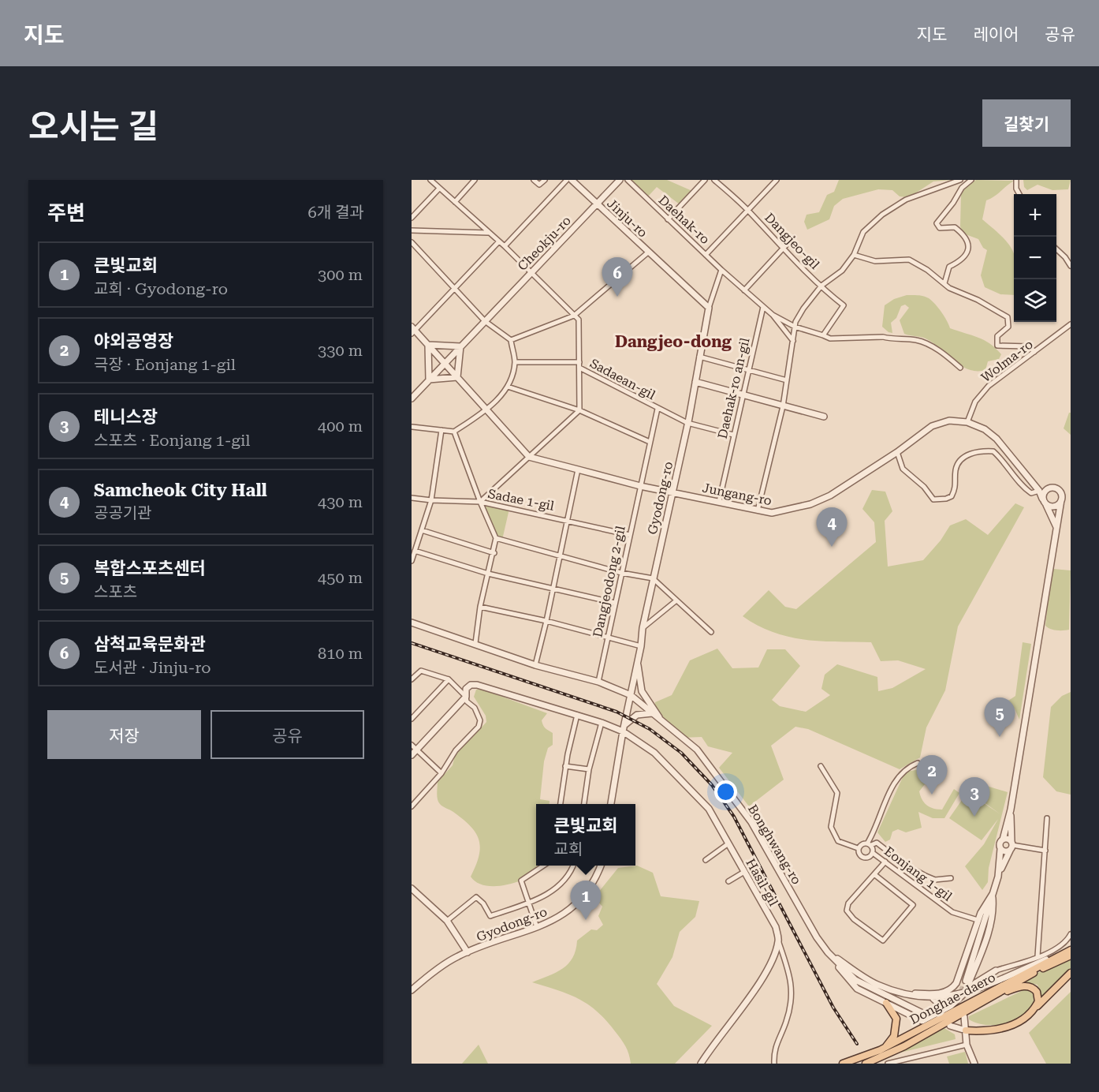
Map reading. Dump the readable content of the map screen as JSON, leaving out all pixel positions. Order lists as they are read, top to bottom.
{
  "streets": {
    "main road": ["Donghae-daero"],
    "street": [
      "Jinju-ro",
      "Daehak-ro",
      "Dangjeo-gil",
      "Cheokju-ro",
      "Wolma-ro",
      "Sadaean-gil",
      "Daehak-ro an-gil",
      "Jungang-ro",
      "Gyodong-ro",
      "Sadae 1-gil",
      "Dangjeodong 2-gil",
      "Bonghwang-ro",
      "Eonjang 1-gil",
      "Hasil-gil"
    ]
  },
  "crossings": [
    ["Jinju-ro", "Cheokju-ro"],
    ["Jinju-ro", "Sadaean-gil"],
    ["Jinju-ro", "Gyodong-ro"],
    ["Daehak-ro", "Dangjeo-gil"],
    ["Daehak-ro", "Daehak-ro an-gil"],
    ["Daehak-ro", "Gyodong-ro"],
    ["Wolma-ro", "Jungang-ro"],
    ["Sadaean-gil", "Dangjeodong 2-gil"],
    ["Daehak-ro an-gil", "Jungang-ro"],
    ["Jungang-ro", "Gyodong-ro"],
    ["Jungang-ro", "Dangjeodong 2-gil"],
    ["Gyodong-ro", "Bonghwang-ro"],
    ["Gyodong-ro", "Hasil-gil"],
    ["Sadae 1-gil", "Dangjeodong 2-gil"],
    ["Sadae 1-gil", "Bonghwang-ro"],
    ["Dangjeodong 2-gil", "Bonghwang-ro"]
  ],
  "districts": ["Dangjeo-dong"],
  "page": {
    "header": "지도",
    "nav": ["지도", "레이어", "공유"],
    "title": "오시는 길",
    "buttons": [
      "길찾기",
      ["저장", "공유"]
    ],
    "heading": ["주변", "6개 결과"],
    "map_buttons": ["+", "−"],
    "list": [
      {
        "mark": "1",
        "name": "큰빛교회",
        "note": "교회 · Gyodong-ro",
        "value": "300 m"
      },
      {
        "mark": "2",
        "name": "야외공영장",
        "note": "극장 · Eonjang 1-gil",
        "value": "330 m"
      },
      {
        "mark": "3",
        "name": "테니스장",
        "note": "스포츠 · Eonjang 1-gil",
        "value": "400 m"
      },
      {
        "mark": "4",
        "name": "Samcheok City Hall",
        "note": "공공기관",
        "value": "430 m"
      },
      {
        "mark": "5",
        "name": "복합스포츠센터",
        "note": "스포츠",
        "value": "450 m"
      },
      {
        "mark": "6",
        "name": "삼척교육문화관",
        "note": "도서관 · Jinju-ro",
        "value": "810 m"
      }
    ],
    "pins": [
      "6",
      "4",
      "5",
      "2",
      "3",
      "1"
    ],
    "popup": ["큰빛교회", "교회"]
  }
}
